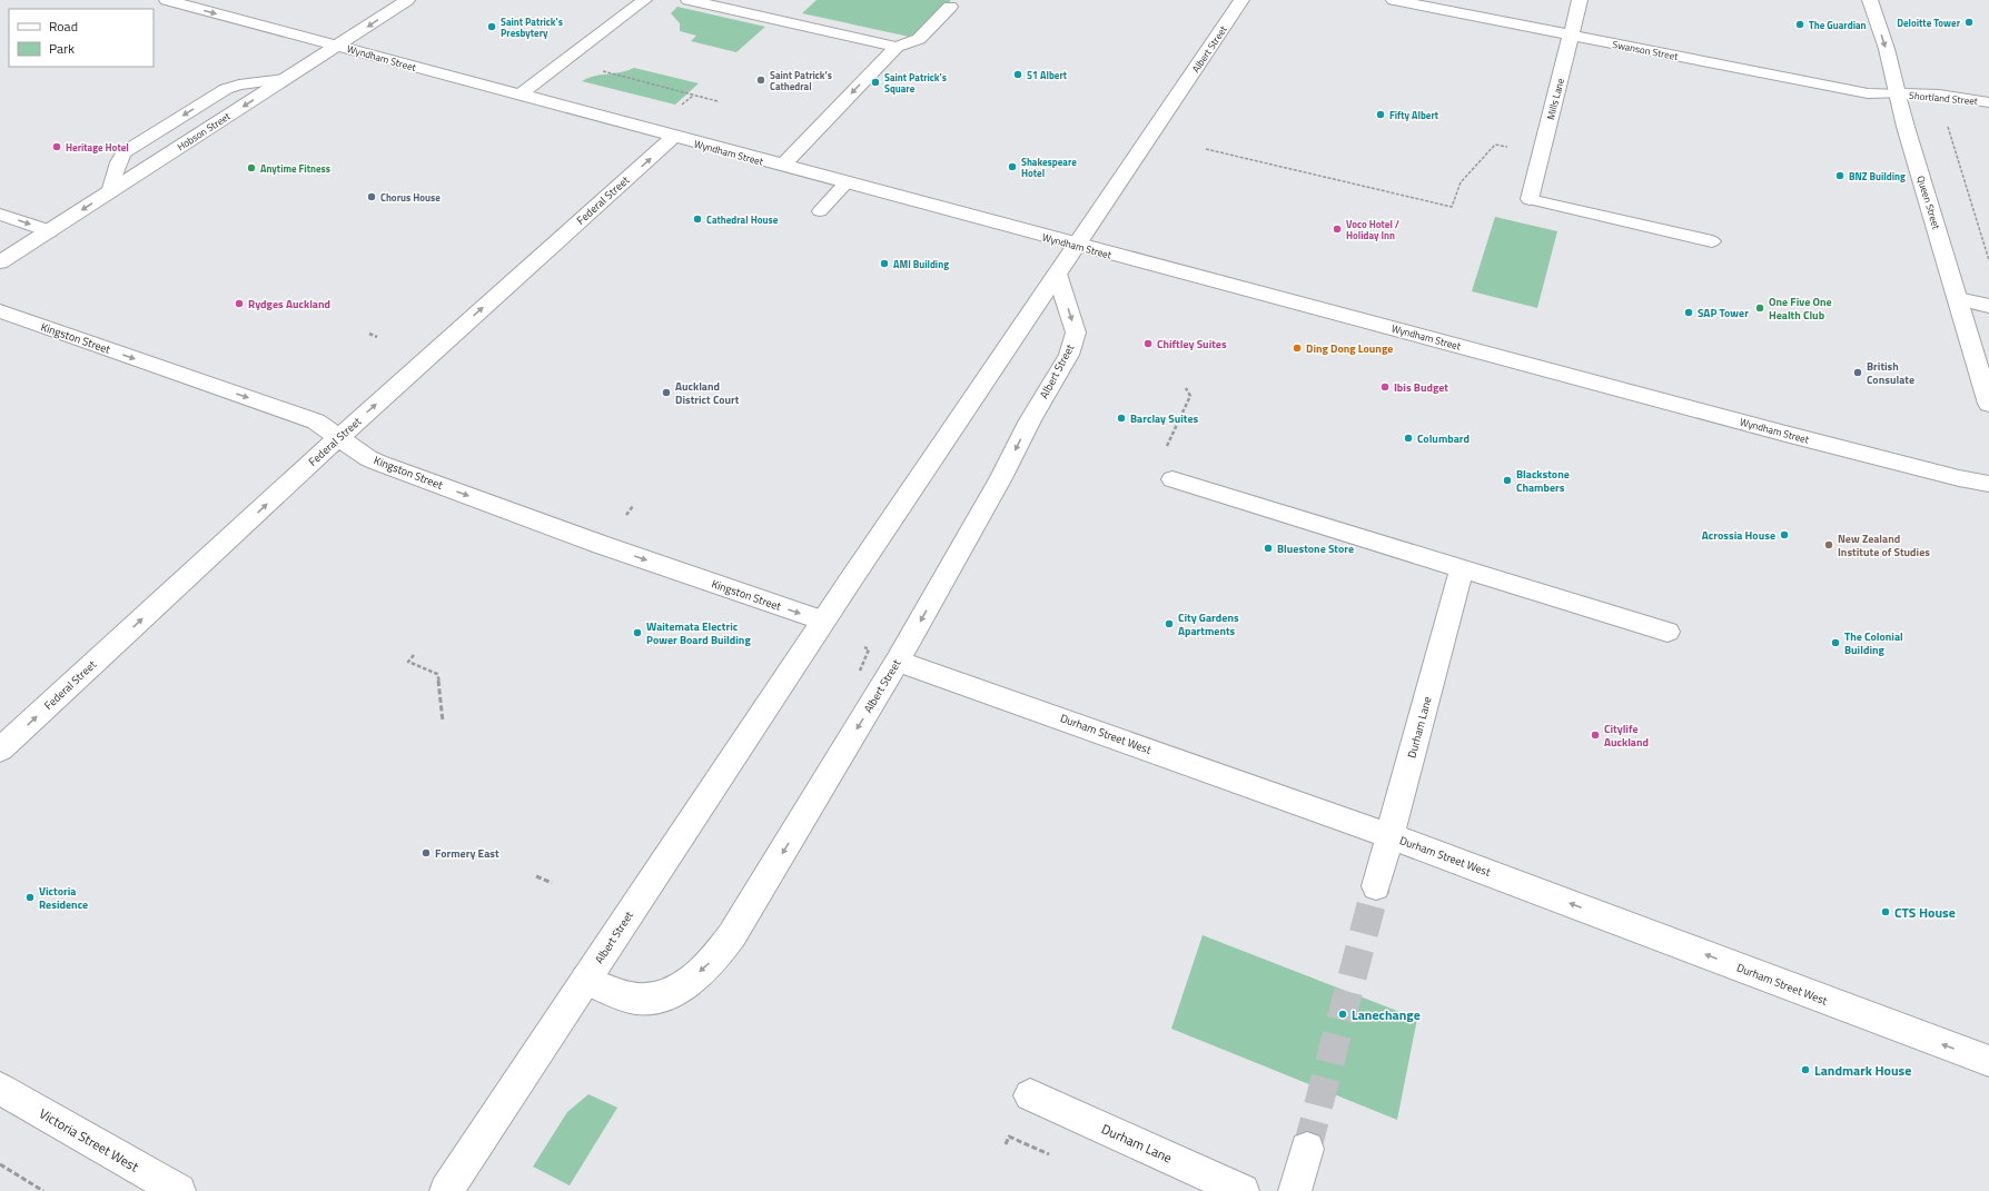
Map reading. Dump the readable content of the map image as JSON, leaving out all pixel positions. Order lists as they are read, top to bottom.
{
  "streets": {
    "street": [
      "Albert Street",
      "Swanson Street",
      "Wyndham Street",
      "Shortland Street",
      "Mills Lane",
      "Hobson Street",
      "Federal Street",
      "Queen Street",
      "Kingston Street",
      "Durham Lane",
      "Durham Street West",
      "Victoria Street West"
    ]
  },
  "crossings": [
    ["Albert Street", "Wyndham Street"],
    ["Albert Street", "Kingston Street"],
    ["Albert Street", "Durham Street West"],
    ["Swanson Street", "Shortland Street"],
    ["Swanson Street", "Mills Lane"],
    ["Swanson Street", "Queen Street"],
    ["Wyndham Street", "Hobson Street"],
    ["Wyndham Street", "Federal Street"],
    ["Shortland Street", "Queen Street"],
    ["Federal Street", "Kingston Street"],
    ["Durham Lane", "Durham Street West"]
  ],
  "one_way": [
    "Hobson Street",
    "Federal Street",
    "Kingston Street",
    "Durham Street West"
  ],
  "places": [
    "Deloitte Tower",
    "The Guardian",
    "Saint Patrick's Presbytery",
    "51 Albert",
    "Saint Patrick’s Cathedral",
    "Saint Patrick's Square",
    "Fifty Albert",
    "Heritage Hotel",
    "Shakespeare Hotel",
    "Anytime Fitness",
    "BNZ Building",
    "Chorus House",
    "Cathedral House",
    "Voco Hotel / Holiday Inn",
    "AMI Building",
    "Rydges Auckland",
    "One Five One Health Club",
    "SAP Tower",
    "Chiftley Suites",
    "Ding Dong Lounge",
    "British Consulate",
    "Ibis Budget",
    "Auckland District Court",
    "Barclay Suites",
    "Columbard",
    "Blackstone Chambers",
    "Acrossia House",
    "New Zealand Institute of Studies",
    "Bluestone Store",
    "City Gardens Apartments",
    "Waitemata Electric Power Board Building",
    "The Colonial Building",
    "Citylife Auckland",
    "Formery East",
    "Victoria Residence",
    "CTS House",
    "Lanechange",
    "Landmark House"
  ],
  "legend": ["Road", "Park"]
}
